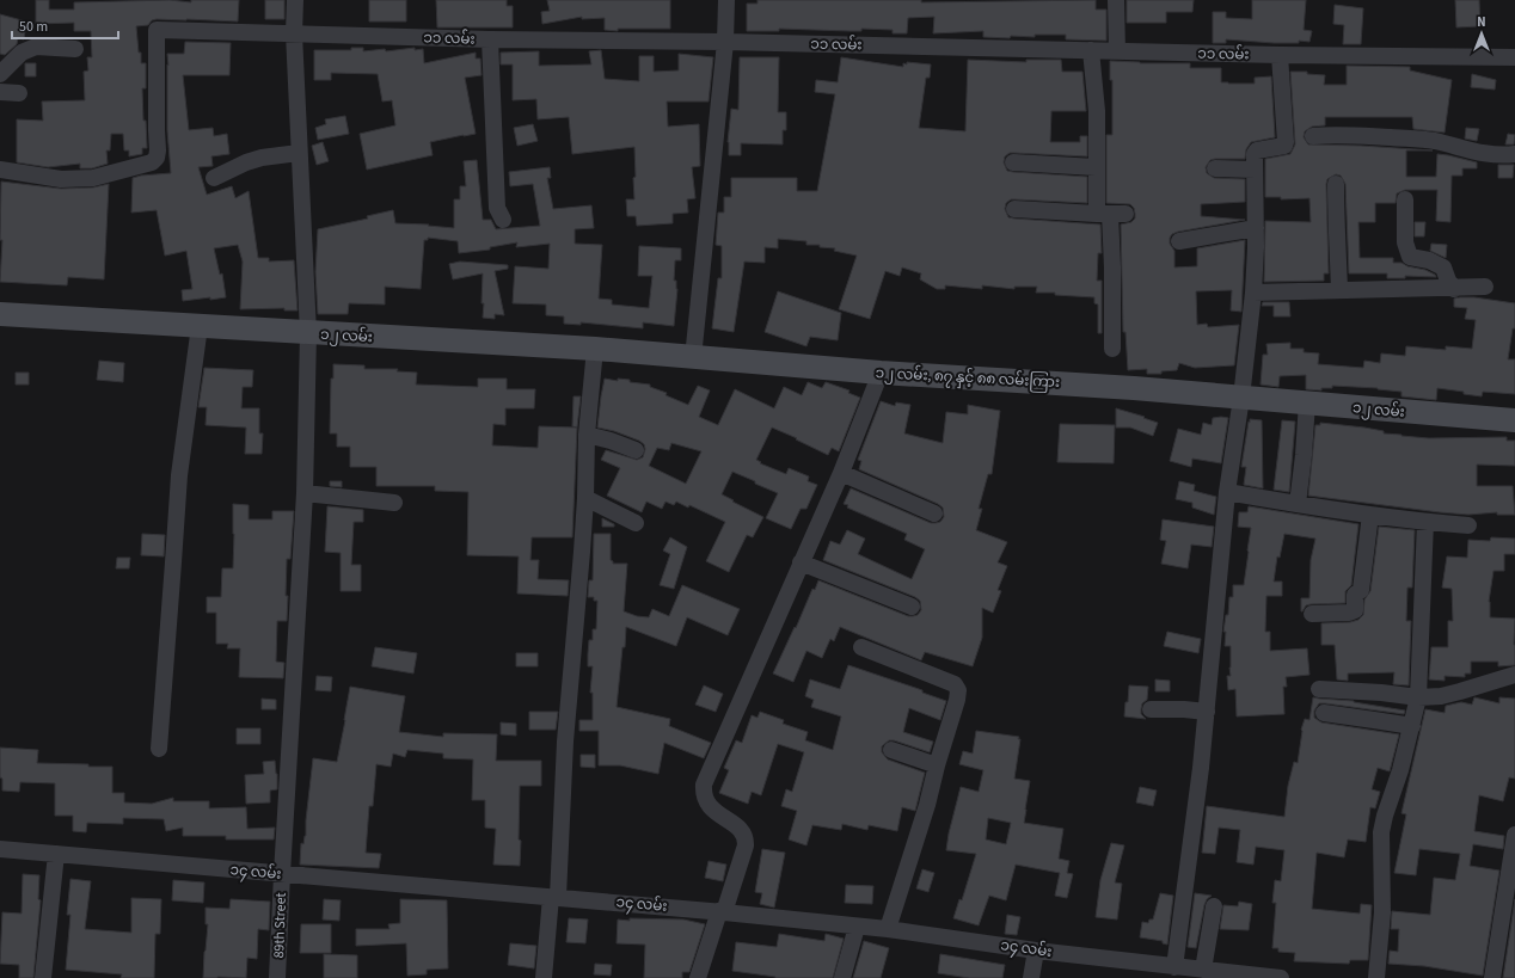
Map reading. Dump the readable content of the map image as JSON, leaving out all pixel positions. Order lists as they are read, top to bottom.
{
  "streets": {
    "main road": ["၁၂ လမ်း", "၁၂ လမ်း, ၈၇ နှင့် ၈၈ လမ်းကြား"],
    "street": ["၁၁ လမ်း", "၁၄ လမ်း", "89th Street"]
  },
  "crossings": [
    ["၁၁ လမ်း", "89th Street"],
    ["၁၂ လမ်း", "၁၂ လမ်း, ၈၇ နှင့် ၈၈ လမ်းကြား"],
    ["၁၂ လမ်း", "89th Street"],
    ["၁၄ လမ်း", "89th Street"]
  ],
  "scale_bar": "50 m",
  "north": "top"
}
